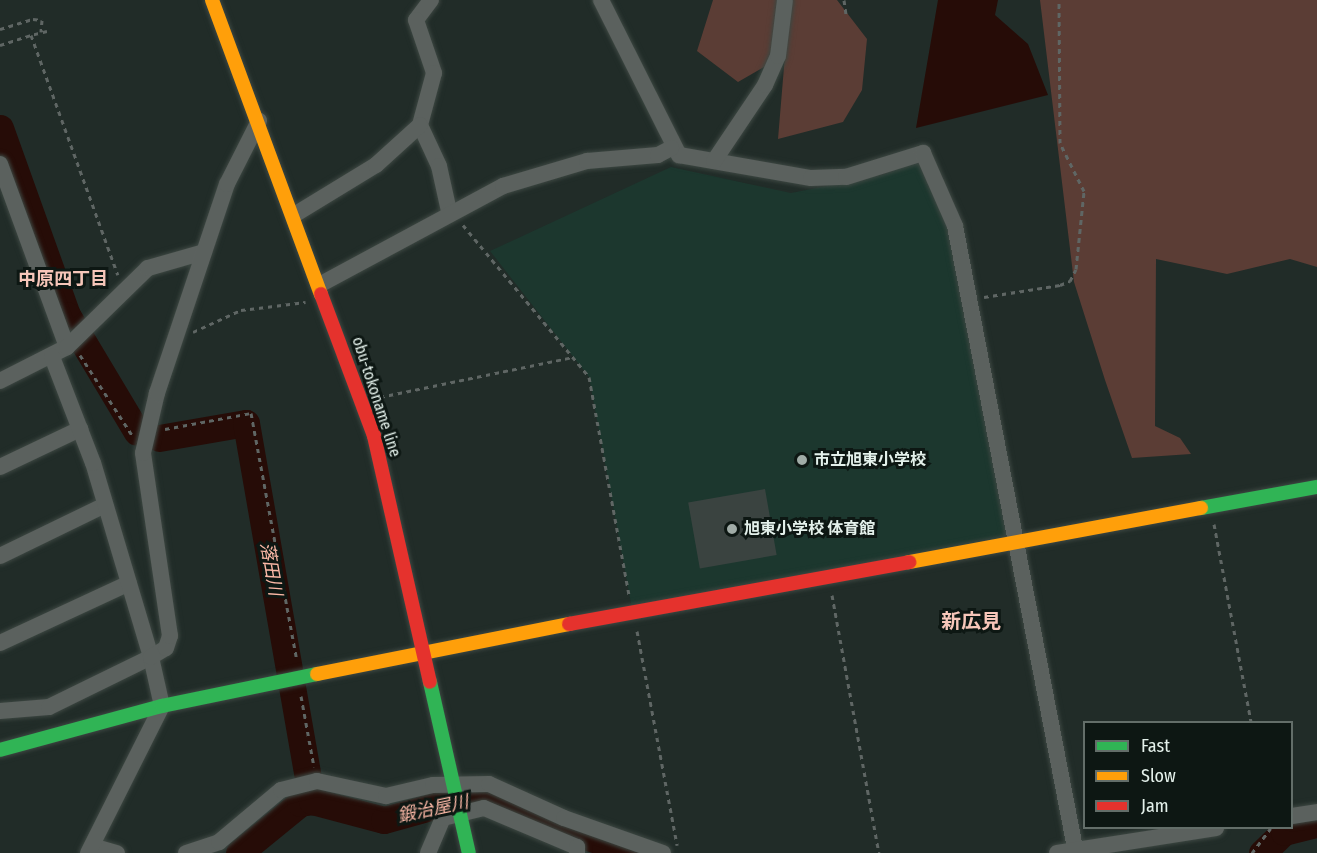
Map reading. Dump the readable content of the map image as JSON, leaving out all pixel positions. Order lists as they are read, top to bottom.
{
  "streets": {
    "street": ["obu-tokoname line"]
  },
  "districts": ["中原四丁目", "新広見"],
  "water": ["落田川", "鍛治屋川"],
  "places": ["市立旭東小学校", "旭東小学校 体育館"],
  "legend": ["Fast", "Slow", "Jam"]
}
